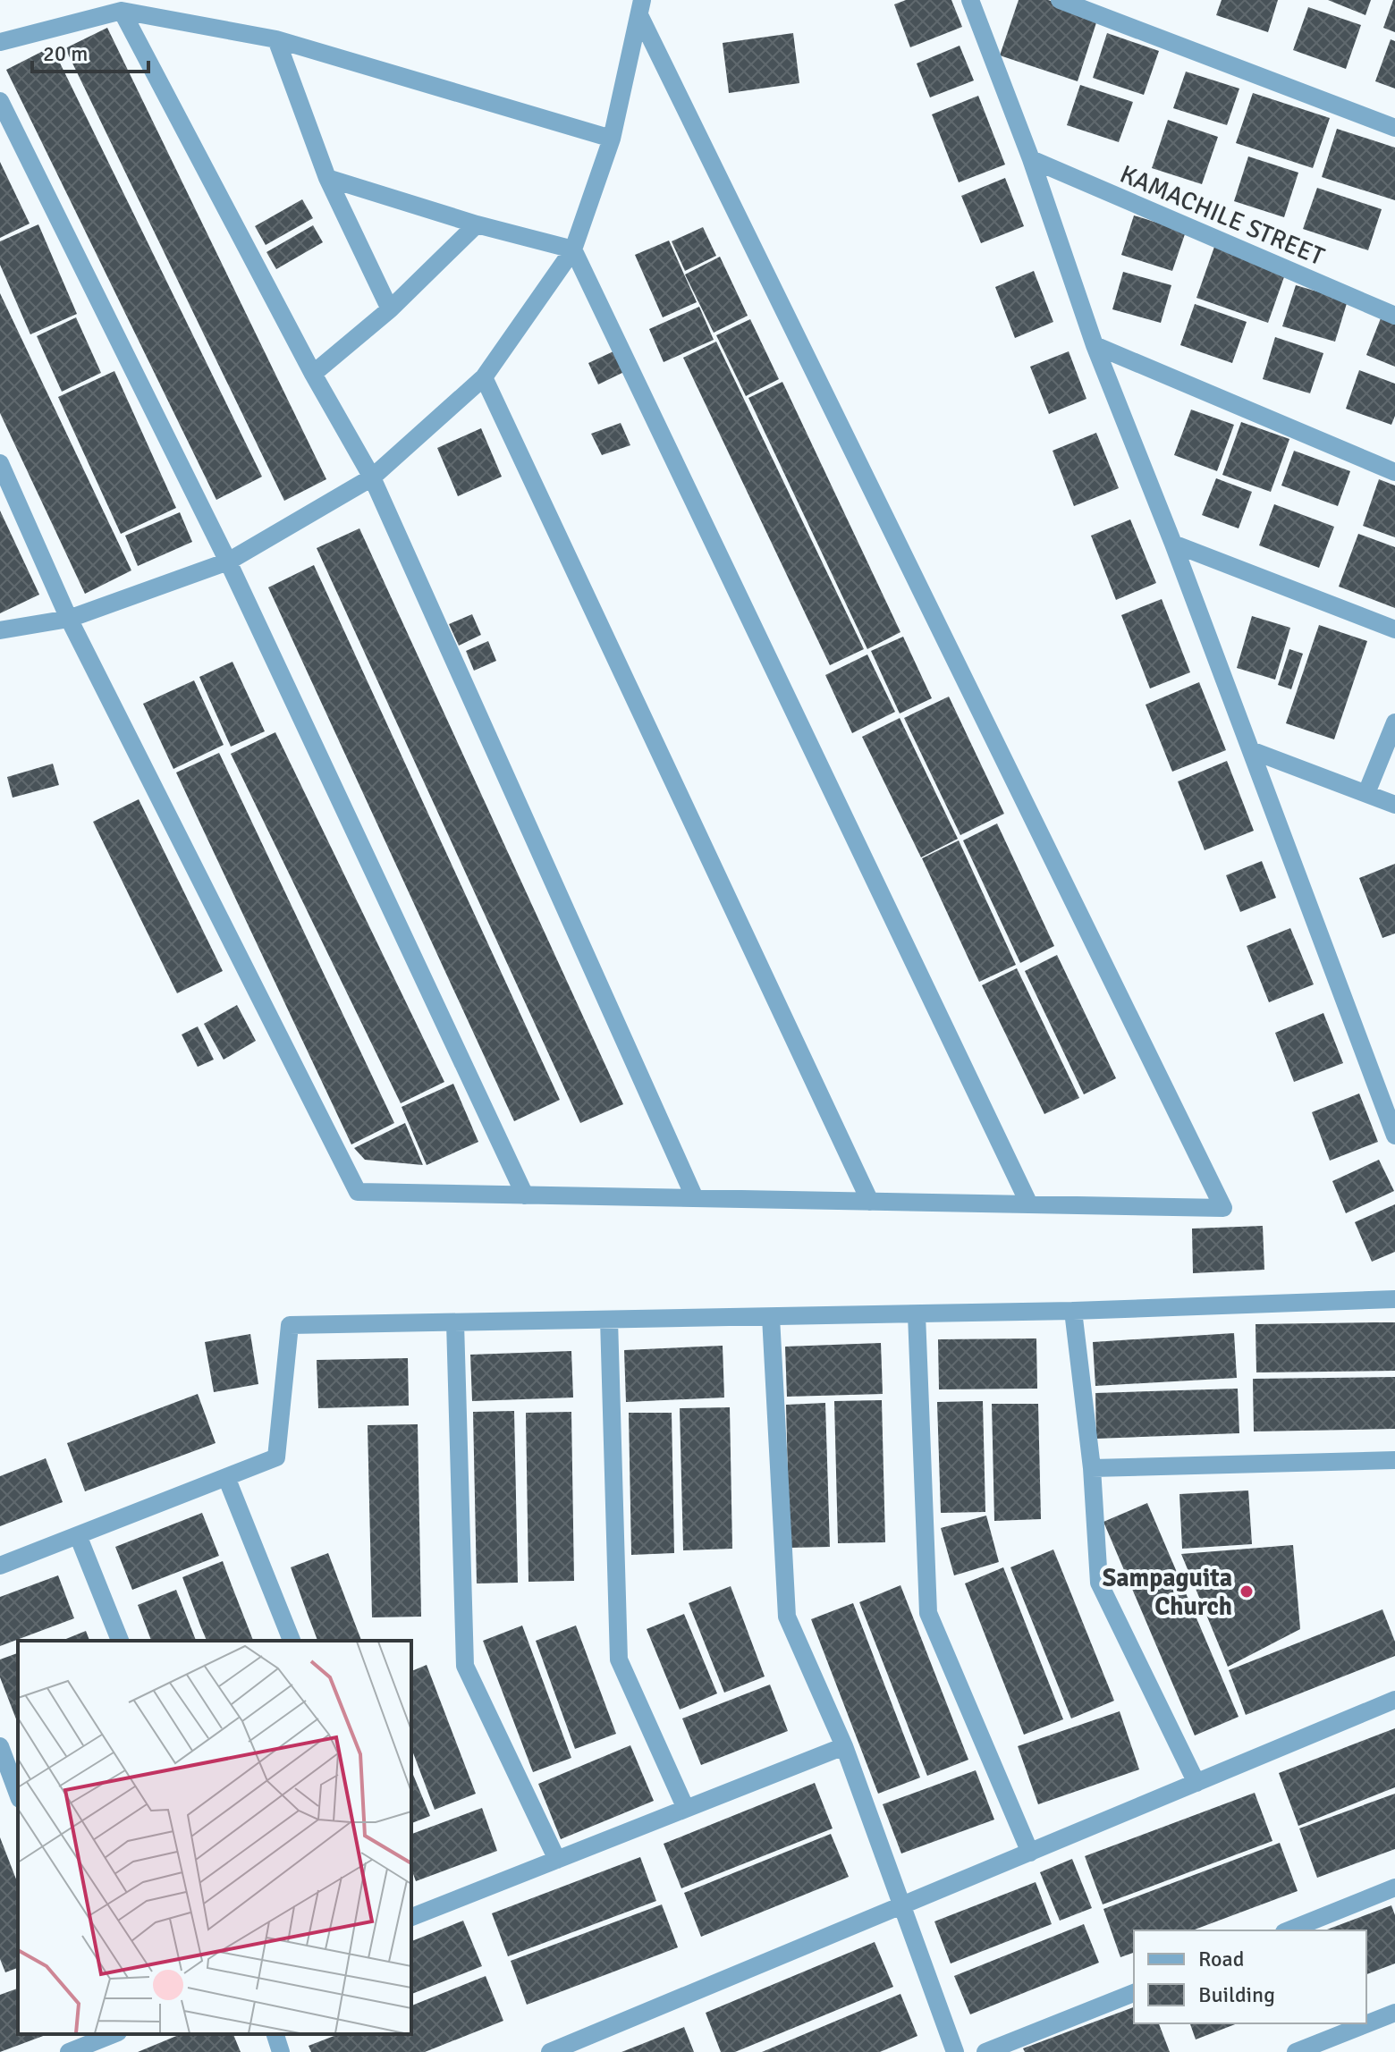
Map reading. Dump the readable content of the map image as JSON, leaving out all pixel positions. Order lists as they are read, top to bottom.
{
  "streets": {
    "street": ["KAMACHILE STREET"]
  },
  "places": ["Sampaguita Church"],
  "legend": ["Road", "Building"],
  "scale_bar": "20 m"
}
